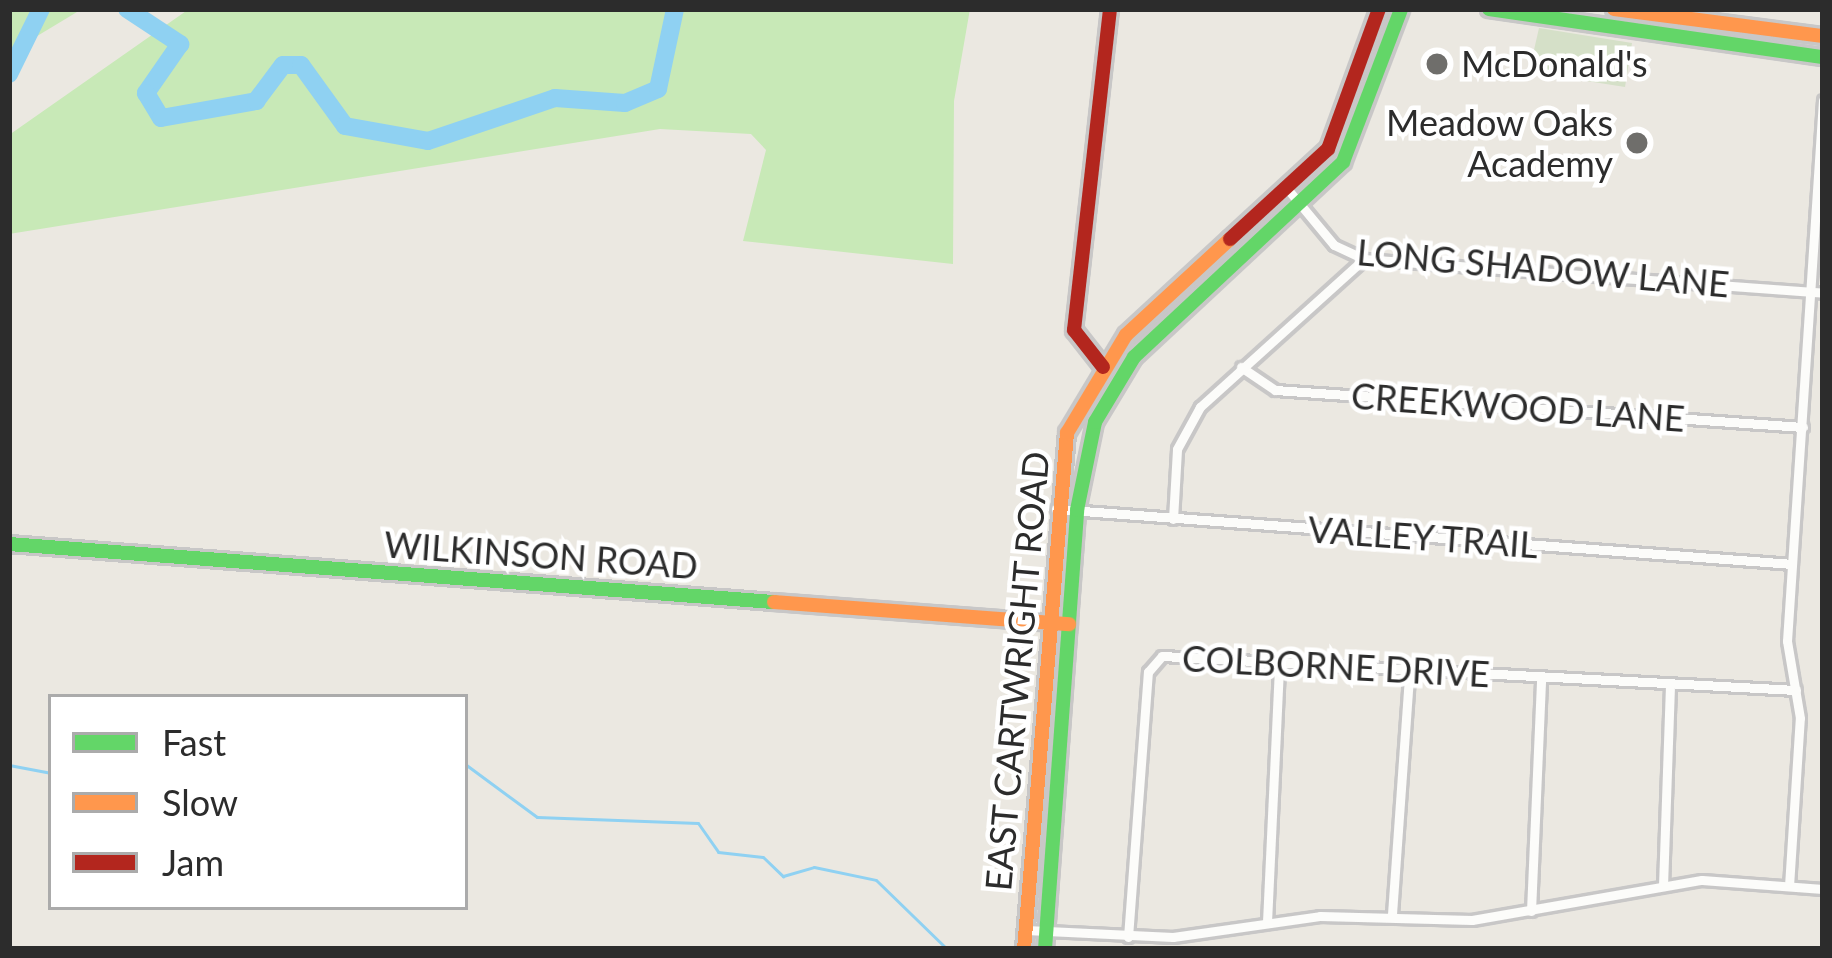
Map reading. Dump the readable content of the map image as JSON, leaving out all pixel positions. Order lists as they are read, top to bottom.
{
  "streets": {
    "main road": ["WILKINSON ROAD", "EAST CARTWRIGHT ROAD"],
    "street": [
      "LONG SHADOW LANE",
      "CREEKWOOD LANE",
      "VALLEY TRAIL",
      "COLBORNE DRIVE"
    ]
  },
  "crossings": [
    ["LONG SHADOW LANE", "EAST CARTWRIGHT ROAD"],
    ["VALLEY TRAIL", "EAST CARTWRIGHT ROAD"],
    ["WILKINSON ROAD", "EAST CARTWRIGHT ROAD"]
  ],
  "places": ["McDonald's", "Meadow Oaks Academy"],
  "legend": ["Fast", "Slow", "Jam"]
}
